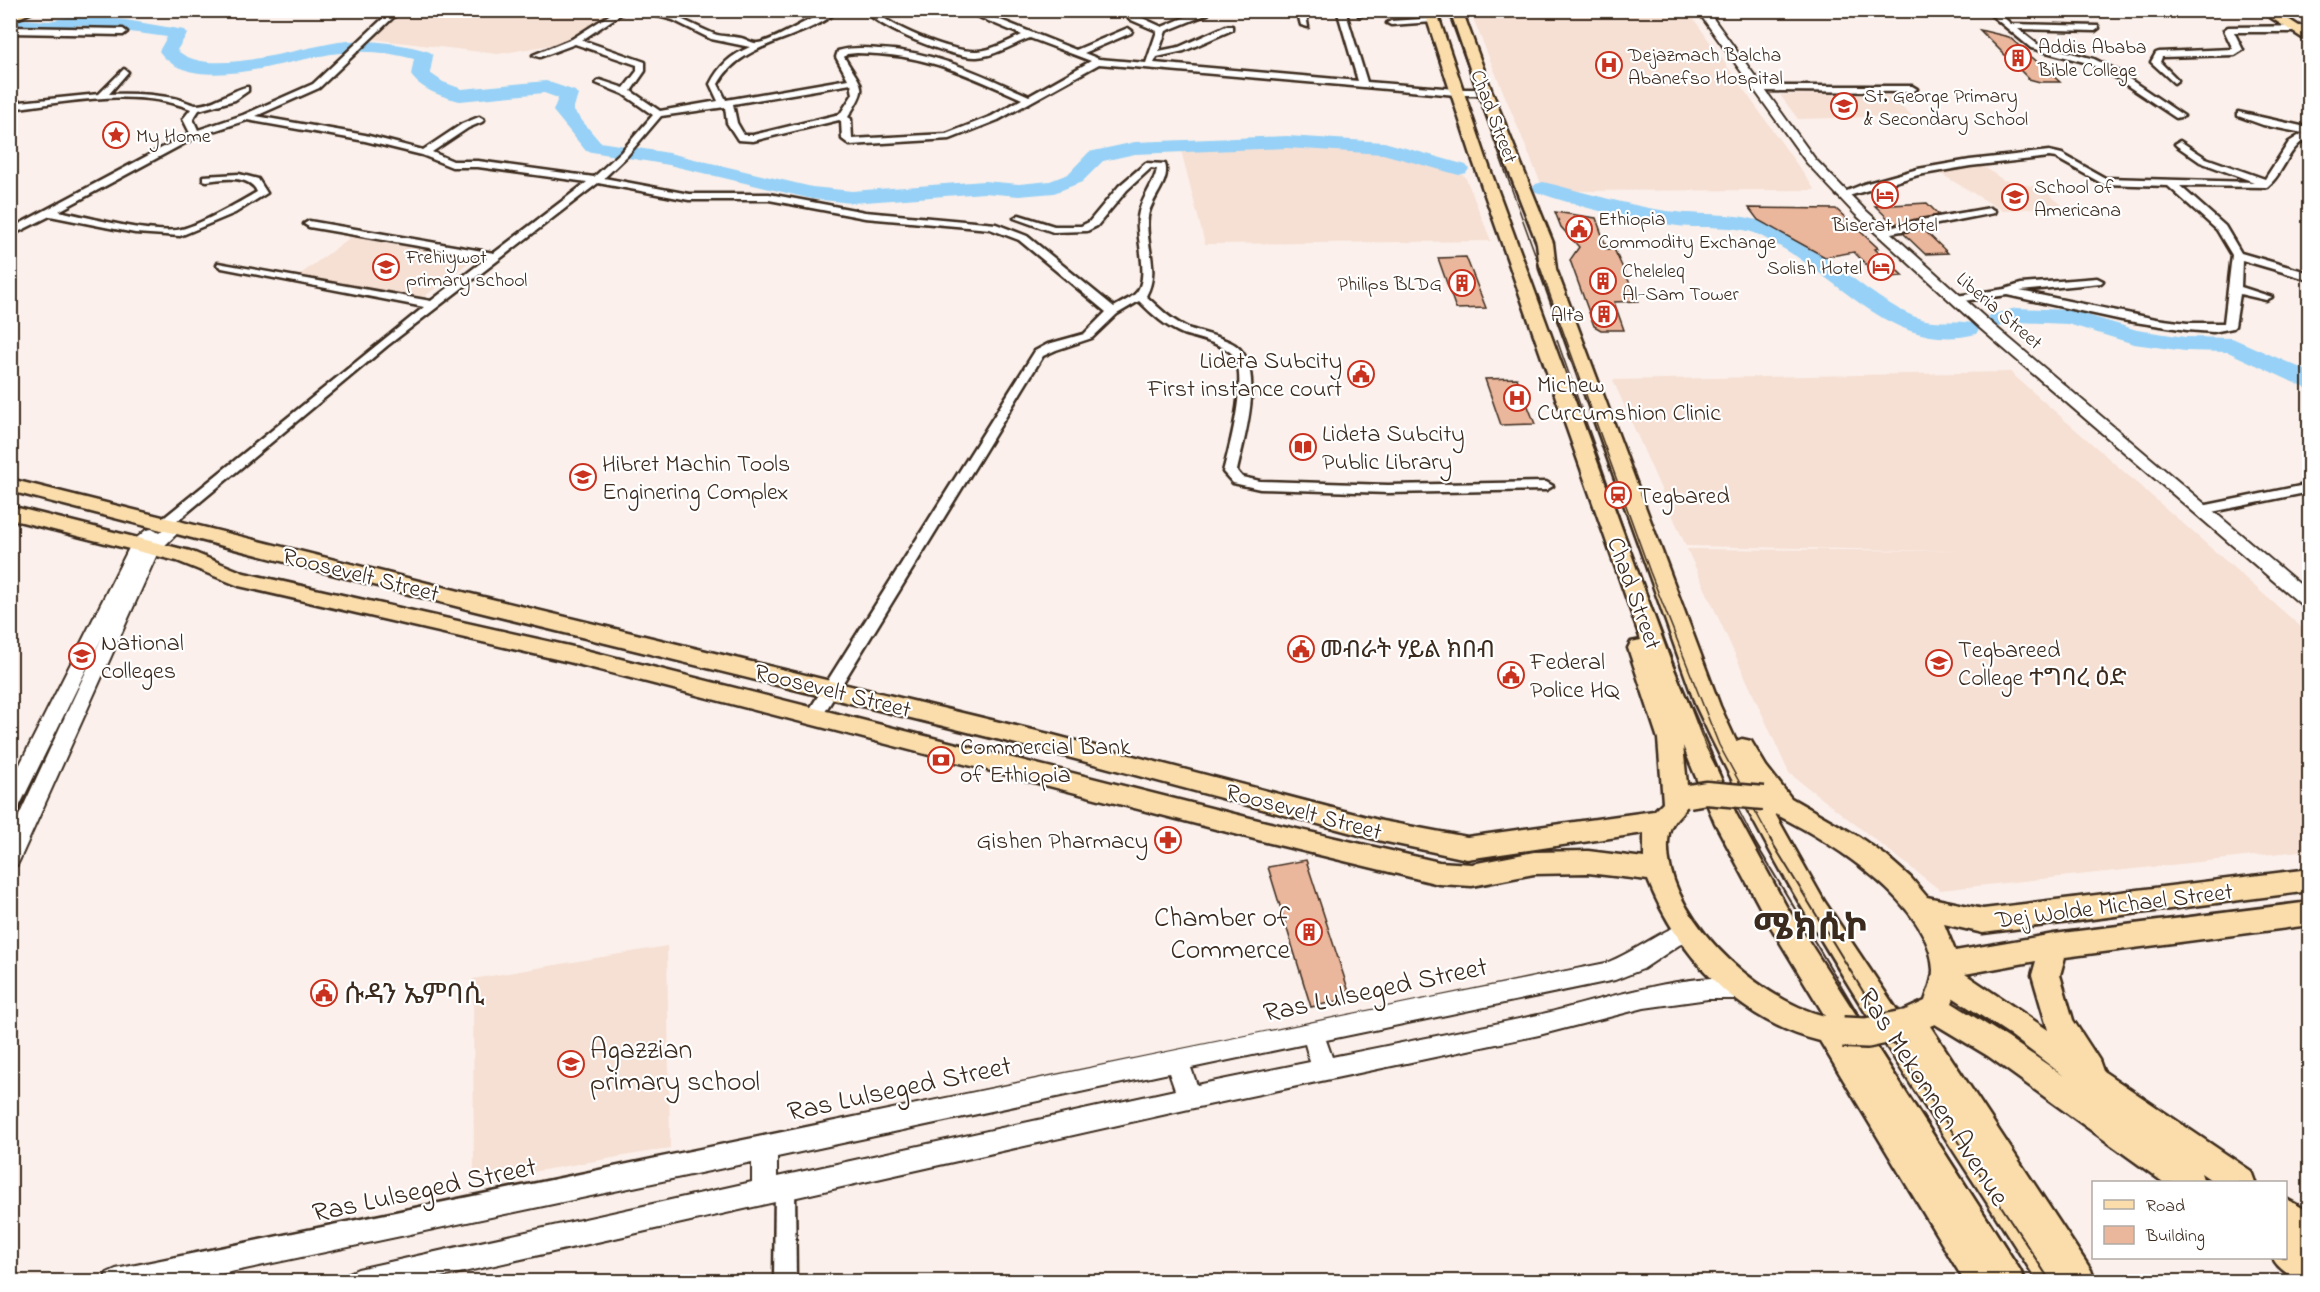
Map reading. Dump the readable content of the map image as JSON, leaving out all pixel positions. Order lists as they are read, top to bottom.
{
  "streets": {
    "main road": [
      "Chad Street",
      "Roosevelt Street",
      "Dej Wolde Michael Street",
      "Ras Mekonnen Avenue"
    ],
    "street": ["Liberia Street", "Ras Lulseged Street"]
  },
  "crossings": [
    ["Chad Street", "Roosevelt Street"],
    ["Chad Street", "Ras Lulseged Street"],
    ["Chad Street", "Ras Mekonnen Avenue"]
  ],
  "districts": ["ሜክሲኮ"],
  "places": {
    "building": [
      "Addis Ababa Bible College",
      "Cheleleq Al-Sam Tower",
      "Philips BLDG",
      "Alta",
      "Chamber of Commerce"
    ],
    "hospital": ["Dejazmach Balcha Abanefso Hospital", "Michew Curcumshion Clinic"],
    "school or university": [
      "St. George Primary & Secondary School",
      "School of Americana",
      "Frehiywot primary school",
      "Hibret Machin Tools Enginering Complex",
      "National colleges",
      "Tegbareed College ተግባረ ዕድ",
      "Agazzian primary school"
    ],
    "place": ["My Home"],
    "hotel": ["Biserat Hotel", "Solish Hotel"],
    "public building": [
      "Ethiopia Commodity Exchange",
      "Lideta Subcity First instance court",
      "መብራት ሃይል ክበብ",
      "Federal Police HQ",
      "ሱዳን ኤምባሲ"
    ],
    "library": ["Lideta Subcity Public Library"],
    "station": ["Tegbared"],
    "bank": ["Commercial Bank of Ethiopia"],
    "pharmacy": ["Gishen Pharmacy"]
  },
  "legend": ["Road", "Building"]
}
